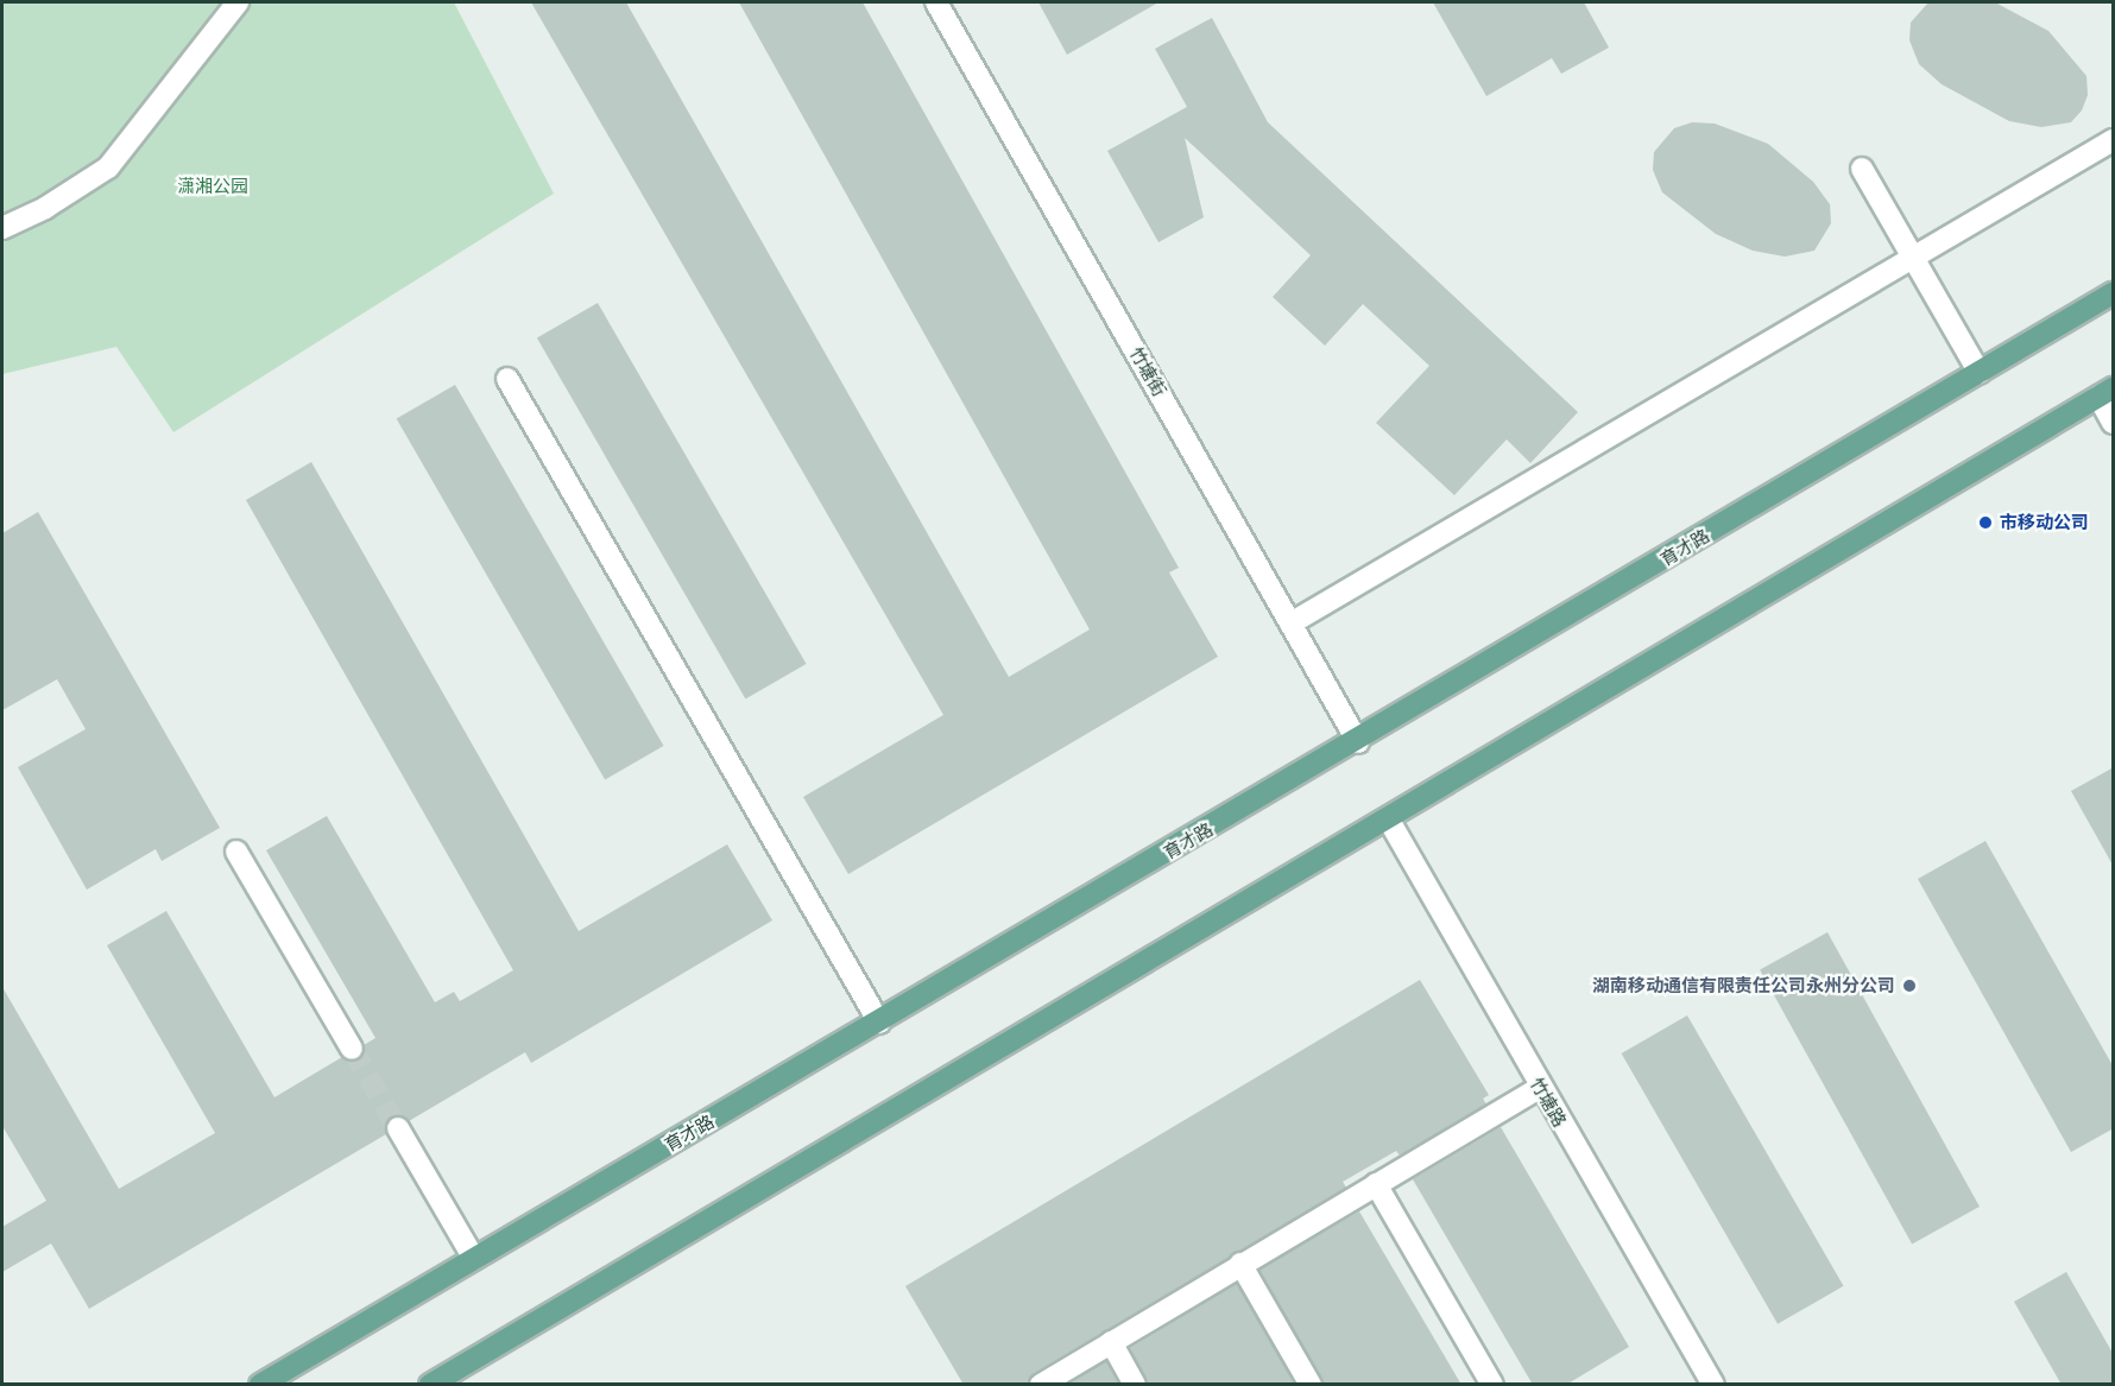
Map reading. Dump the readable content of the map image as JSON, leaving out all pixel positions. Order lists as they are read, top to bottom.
{
  "streets": {
    "main road": ["育才路"],
    "street": ["竹塘街", "竹塘路"]
  },
  "crossings": [
    ["竹塘街", "育才路"]
  ],
  "parks": ["潇湘公园"],
  "places": ["市移动公司", "湖南移动通信有限责任公司永州分公司"]
}
